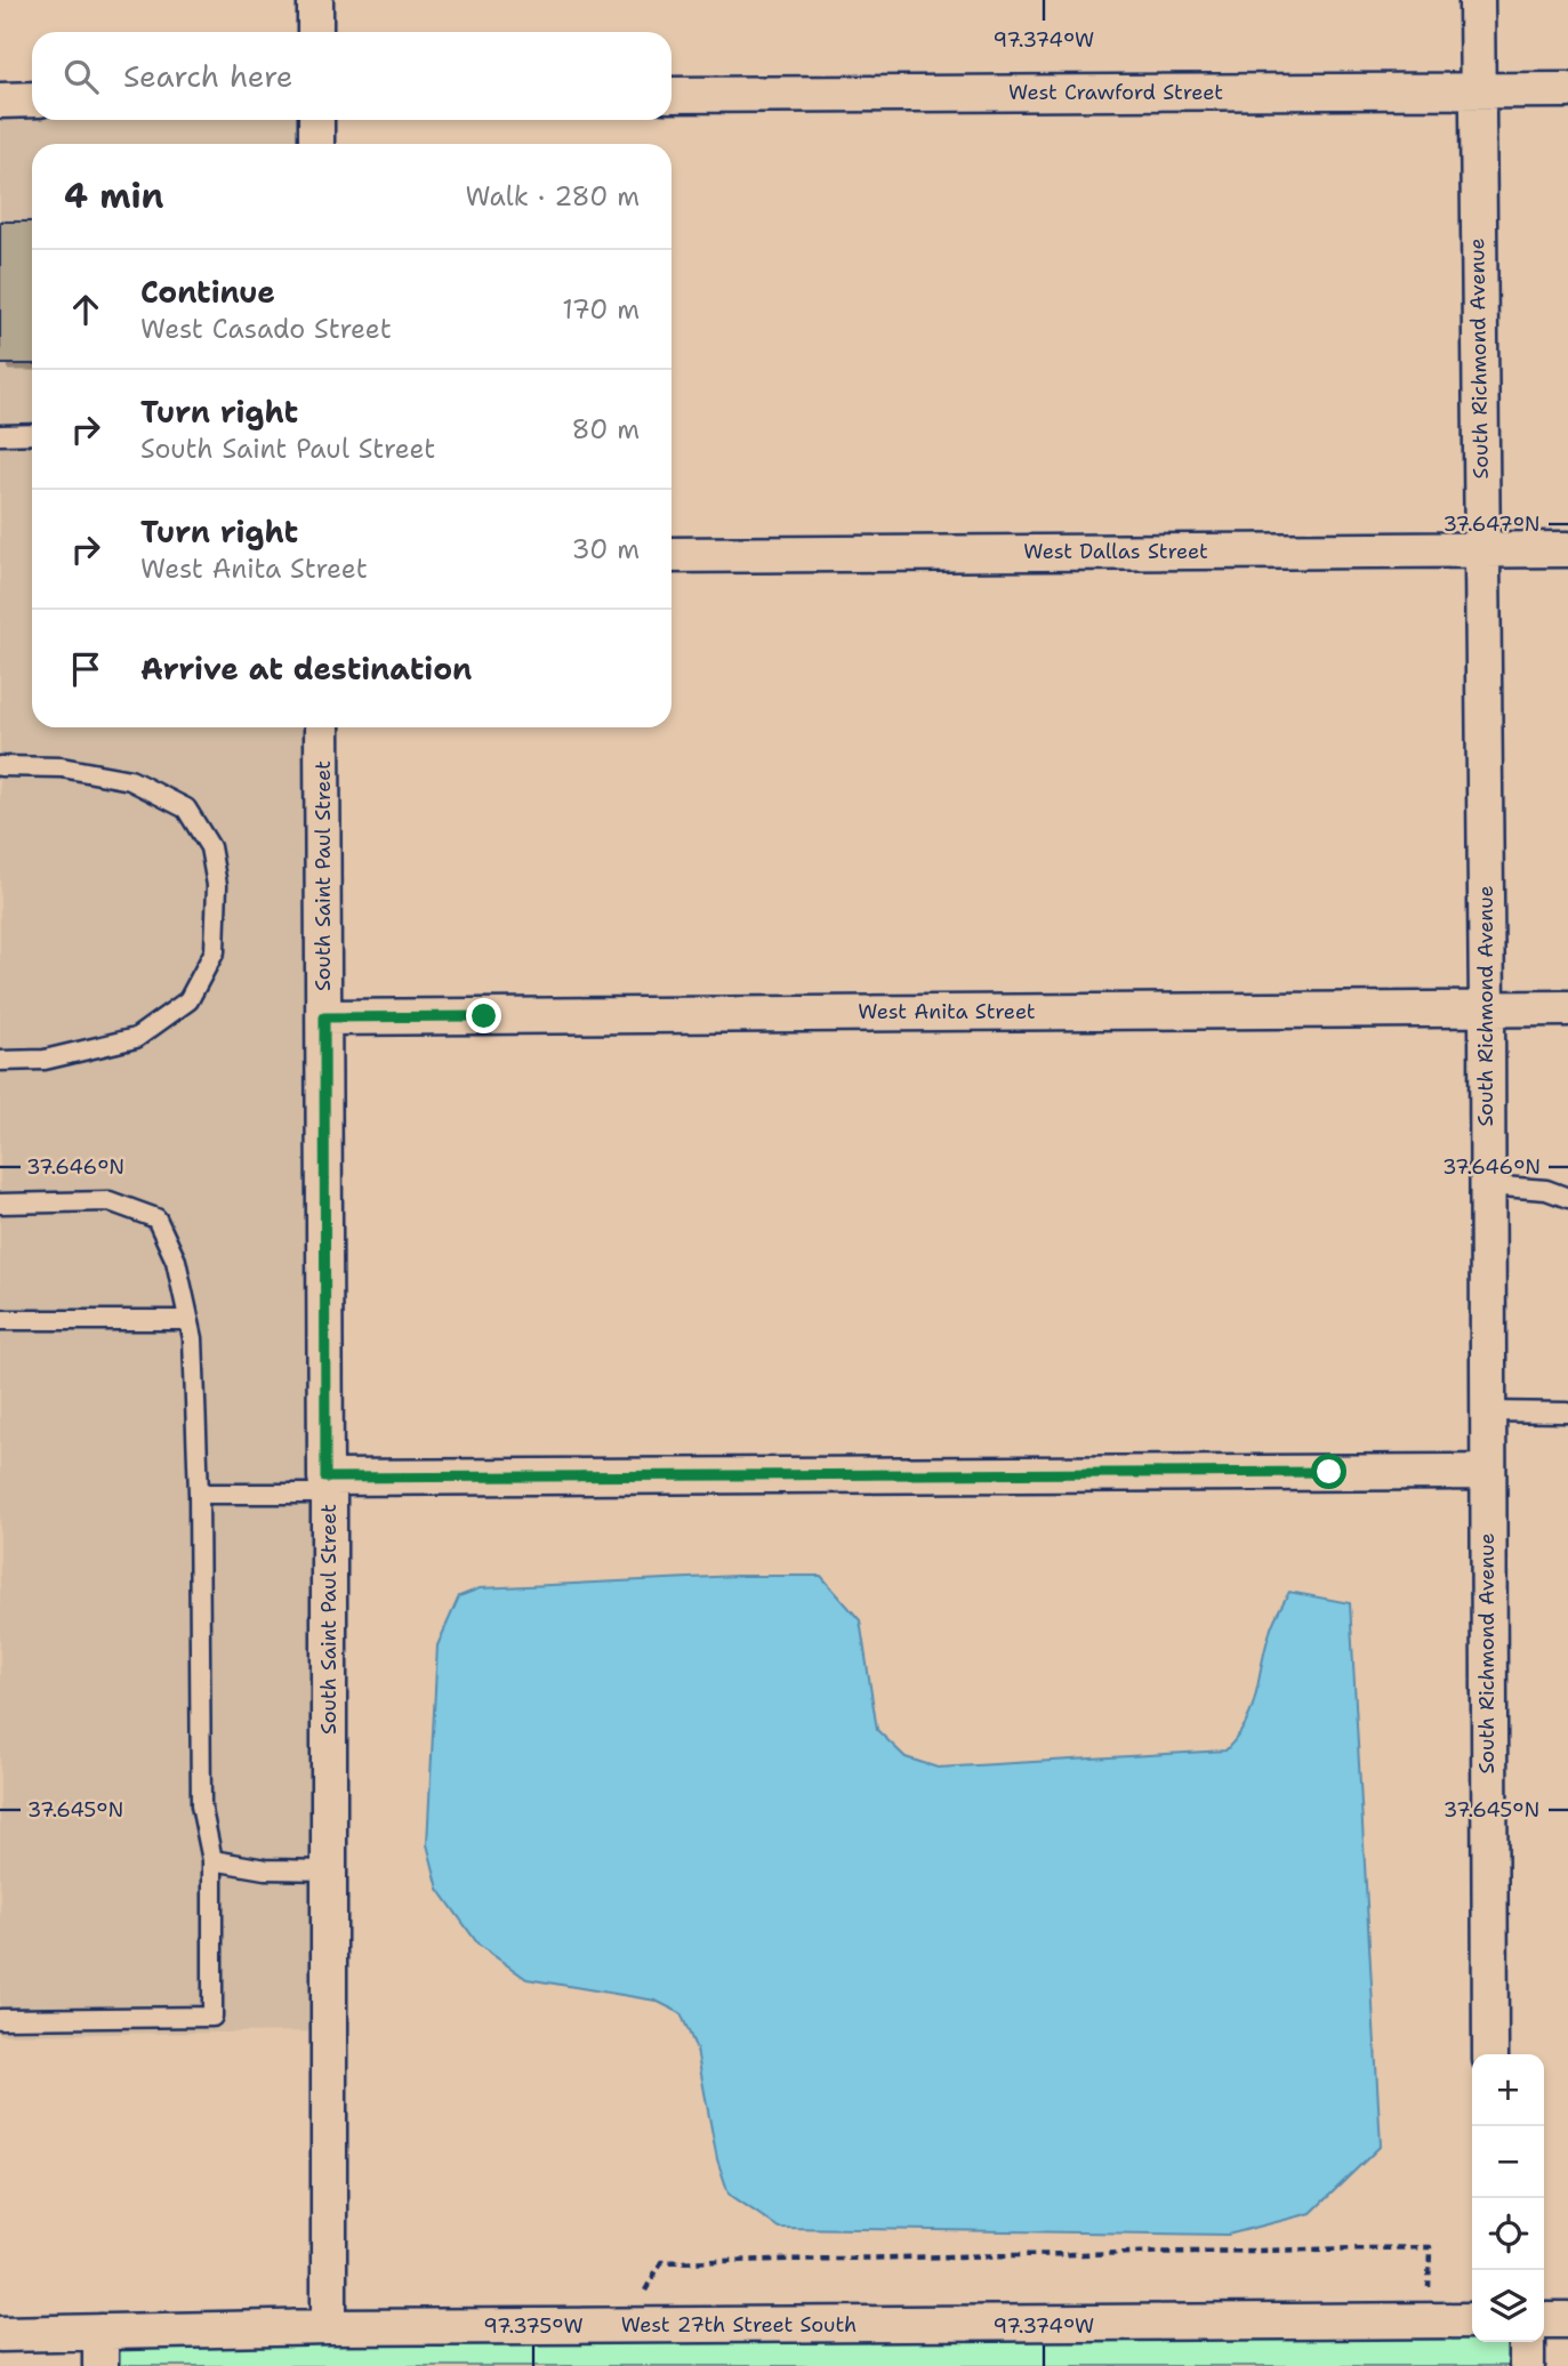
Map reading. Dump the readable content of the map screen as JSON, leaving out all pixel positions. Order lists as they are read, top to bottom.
{
  "streets": {
    "street": [
      "West Crawford Street",
      "South Richmond Avenue",
      "West Dallas Street",
      "South Saint Paul Street",
      "West Anita Street",
      "West 27th Street South"
    ]
  },
  "crossings": [
    ["West Crawford Street", "South Richmond Avenue"],
    ["South Richmond Avenue", "West Dallas Street"],
    ["South Richmond Avenue", "West Anita Street"],
    ["South Saint Paul Street", "West Anita Street"],
    ["South Saint Paul Street", "West 27th Street South"]
  ],
  "page": {
    "search": "Search here",
    "heading": ["4 min", "Walk · 280 m"],
    "list": [
      ["Continue", "West Casado Street", "170 m"],
      ["Turn right", "South Saint Paul Street", "80 m"],
      ["Turn right", "West Anita Street", "30 m"],
      "Arrive at destination"
    ],
    "map_buttons": ["+", "−"]
  },
  "coordinates": [
    "97.374°W",
    "37.647°N",
    "37.646°N",
    "37.645°N",
    "97.375°W"
  ]
}
